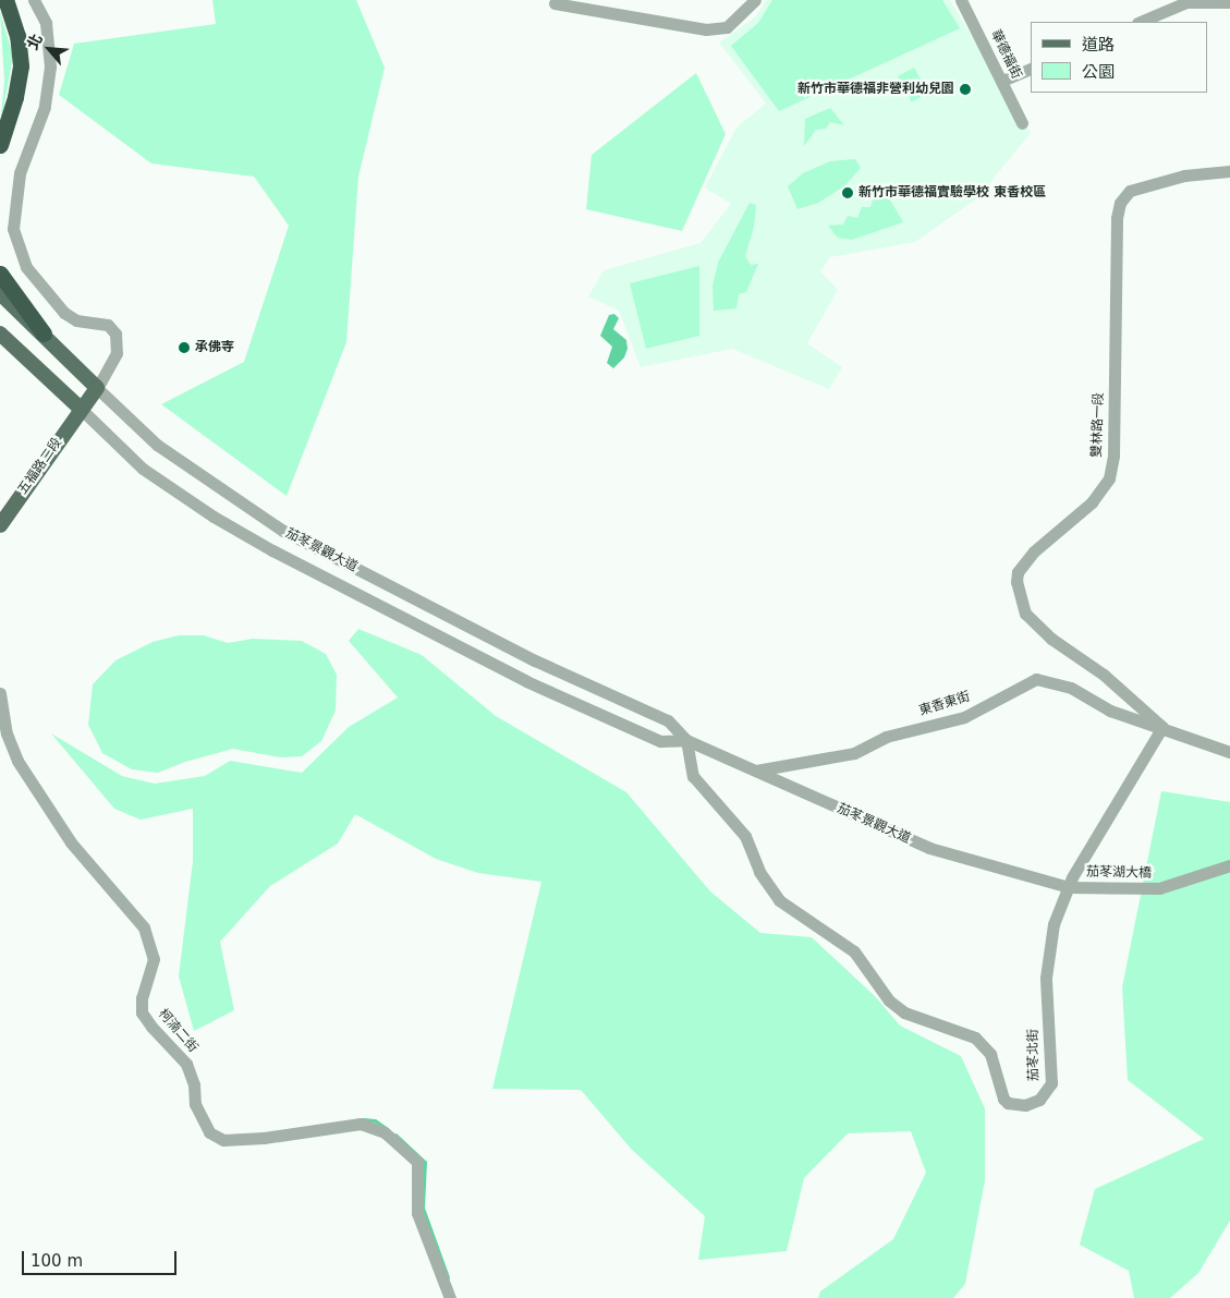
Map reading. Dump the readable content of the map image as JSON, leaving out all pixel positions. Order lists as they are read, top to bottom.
{
  "streets": {
    "main road": ["五福路二段", "茄苳景觀大道"],
    "street": [
      "華德福街",
      "雙林路一段",
      "東香東街",
      "茄苳湖大橋",
      "柯湳二街",
      "茄苳北街"
    ]
  },
  "crossings": [
    ["雙林路一段", "東香東街"],
    ["雙林路一段", "茄苳北街"],
    ["五福路二段", "茄苳景觀大道"],
    ["茄苳景觀大道", "東香東街"],
    ["茄苳景觀大道", "茄苳湖大橋"],
    ["茄苳景觀大道", "茄苳北街"],
    ["東香東街", "茄苳北街"],
    ["茄苳湖大橋", "茄苳北街"]
  ],
  "places": ["新竹市華德福非營利幼兒園", "新竹市華德福實驗學校 東香校區", "承佛寺"],
  "legend": ["道路", "公園"],
  "scale_bar": "100 m",
  "north": "top left"
}
